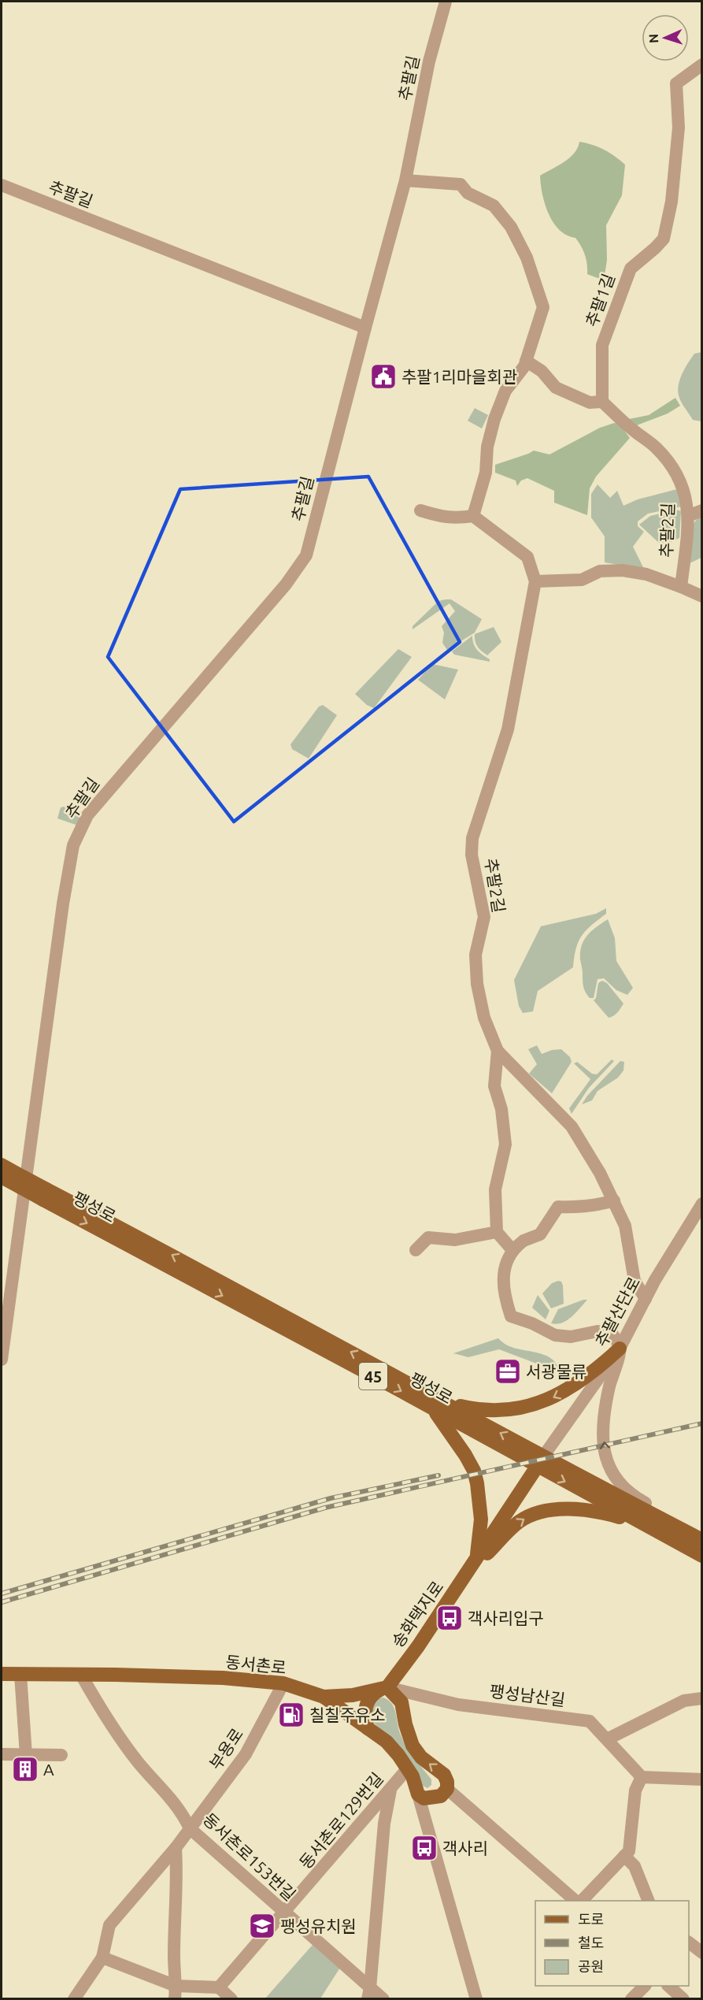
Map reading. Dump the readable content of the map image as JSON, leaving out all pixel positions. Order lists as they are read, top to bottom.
{
  "streets": {
    "main road": [
      "팽성로",
      "45",
      "송화택지로",
      "동서촌로"
    ],
    "street": [
      "추팔길",
      "추팔1길",
      "추팔2길",
      "추팔산단로",
      "팽성남산길",
      "부용로",
      "동서촌로129번길",
      "동서촌로153번길"
    ]
  },
  "crossings": [
    ["추팔1길", "추팔2길"],
    ["추팔2길", "추팔산단로"],
    ["팽성로", "추팔산단로"],
    ["팽성로", "45"],
    ["팽성로", "송화택지로"],
    ["추팔산단로", "송화택지로"],
    ["송화택지로", "동서촌로"],
    ["송화택지로", "팽성남산길"],
    ["동서촌로", "부용로"],
    ["동서촌로", "동서촌로129번길"],
    ["동서촌로", "동서촌로153번길"],
    ["부용로", "동서촌로153번길"],
    ["동서촌로129번길", "동서촌로153번길"]
  ],
  "places": {
    "public building": ["추팔1리마을회관"],
    "office": ["서광물류"],
    "bus stop": ["객사리입구", "객사리"],
    "fuel station": ["칠칠주유소"],
    "building": ["A"],
    "school or university": ["팽성유치원"]
  },
  "legend": ["도로", "철도", "공원"],
  "north": "left"
}
